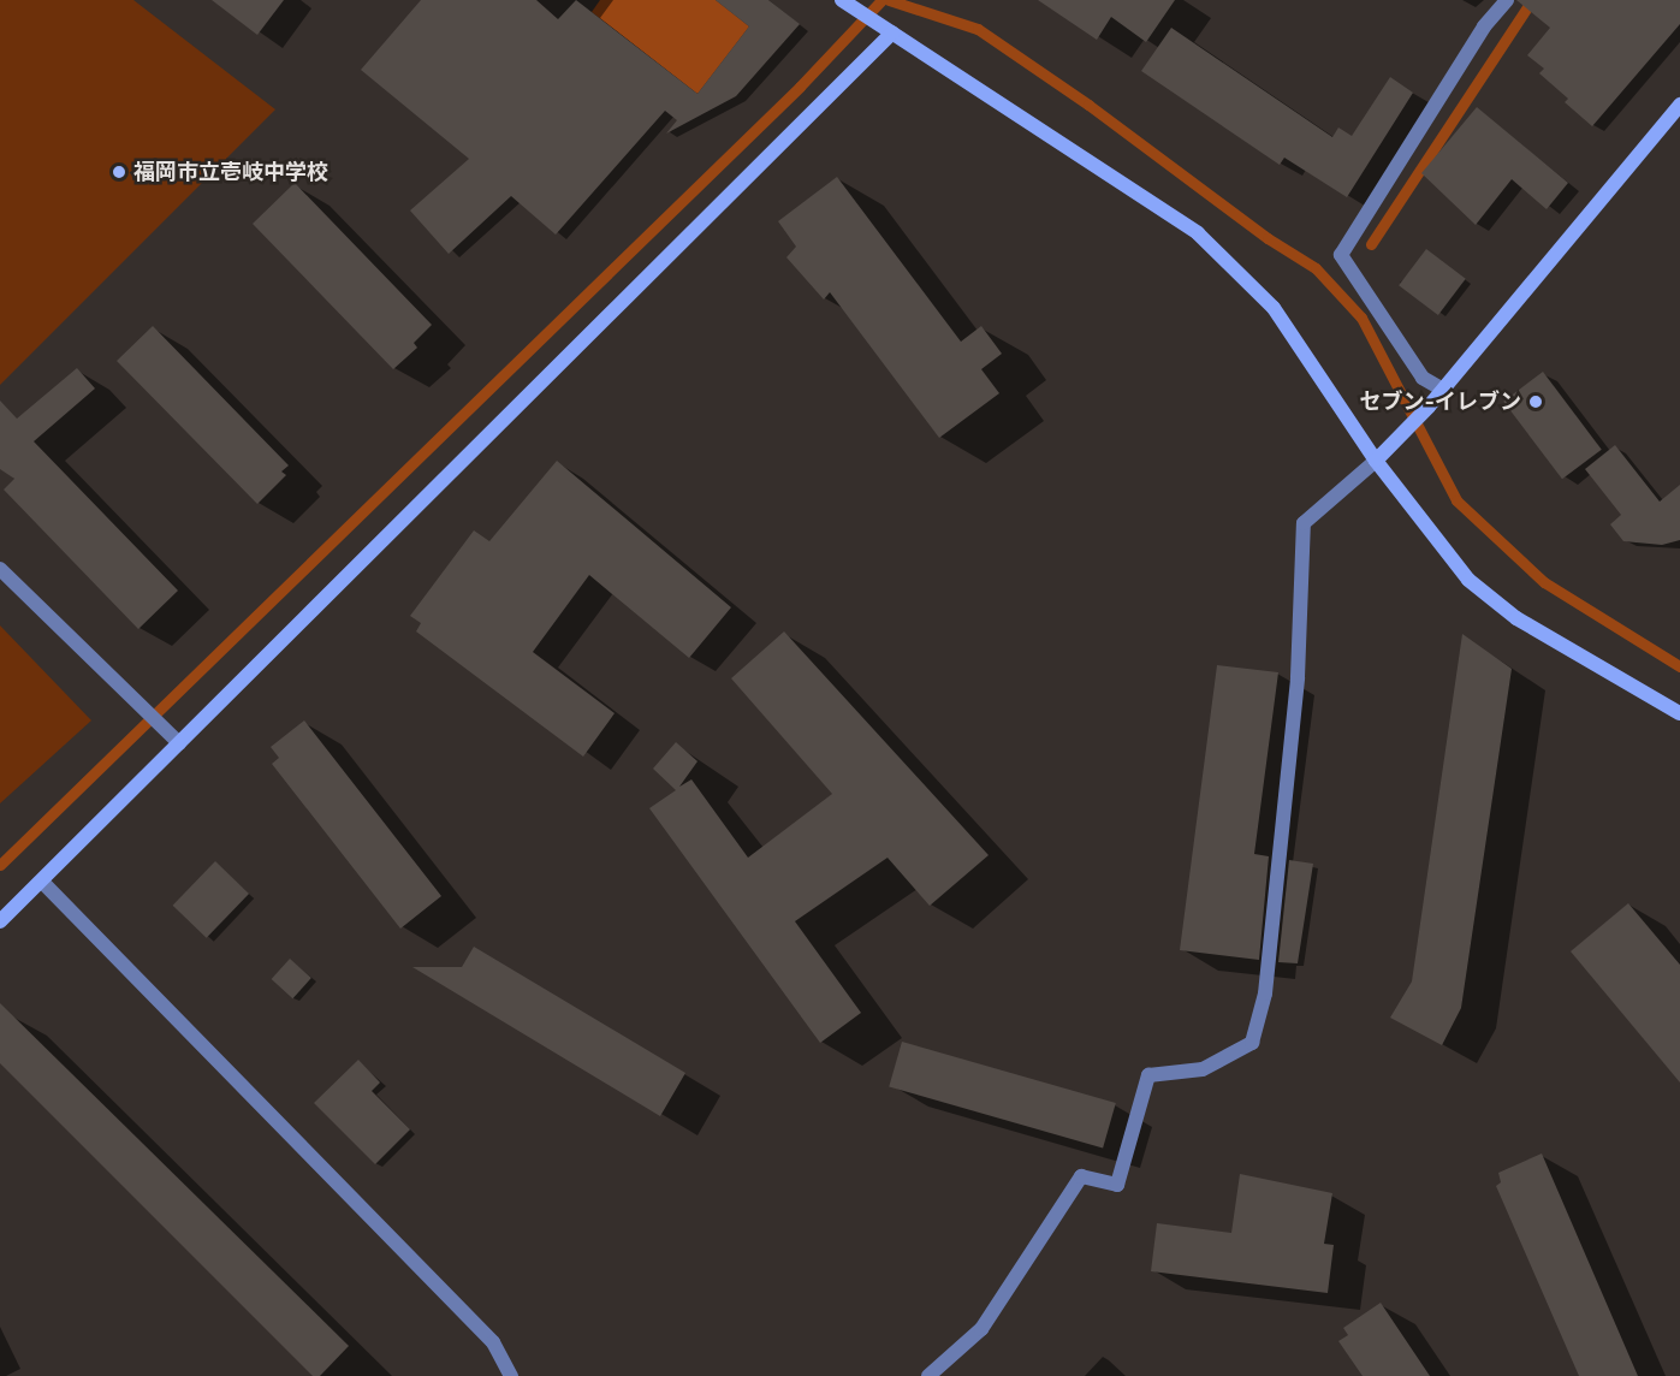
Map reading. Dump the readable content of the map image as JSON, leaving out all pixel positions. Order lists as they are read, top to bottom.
{
  "places": ["福岡市立壱岐中学校", "セブン-イレブン"]
}
